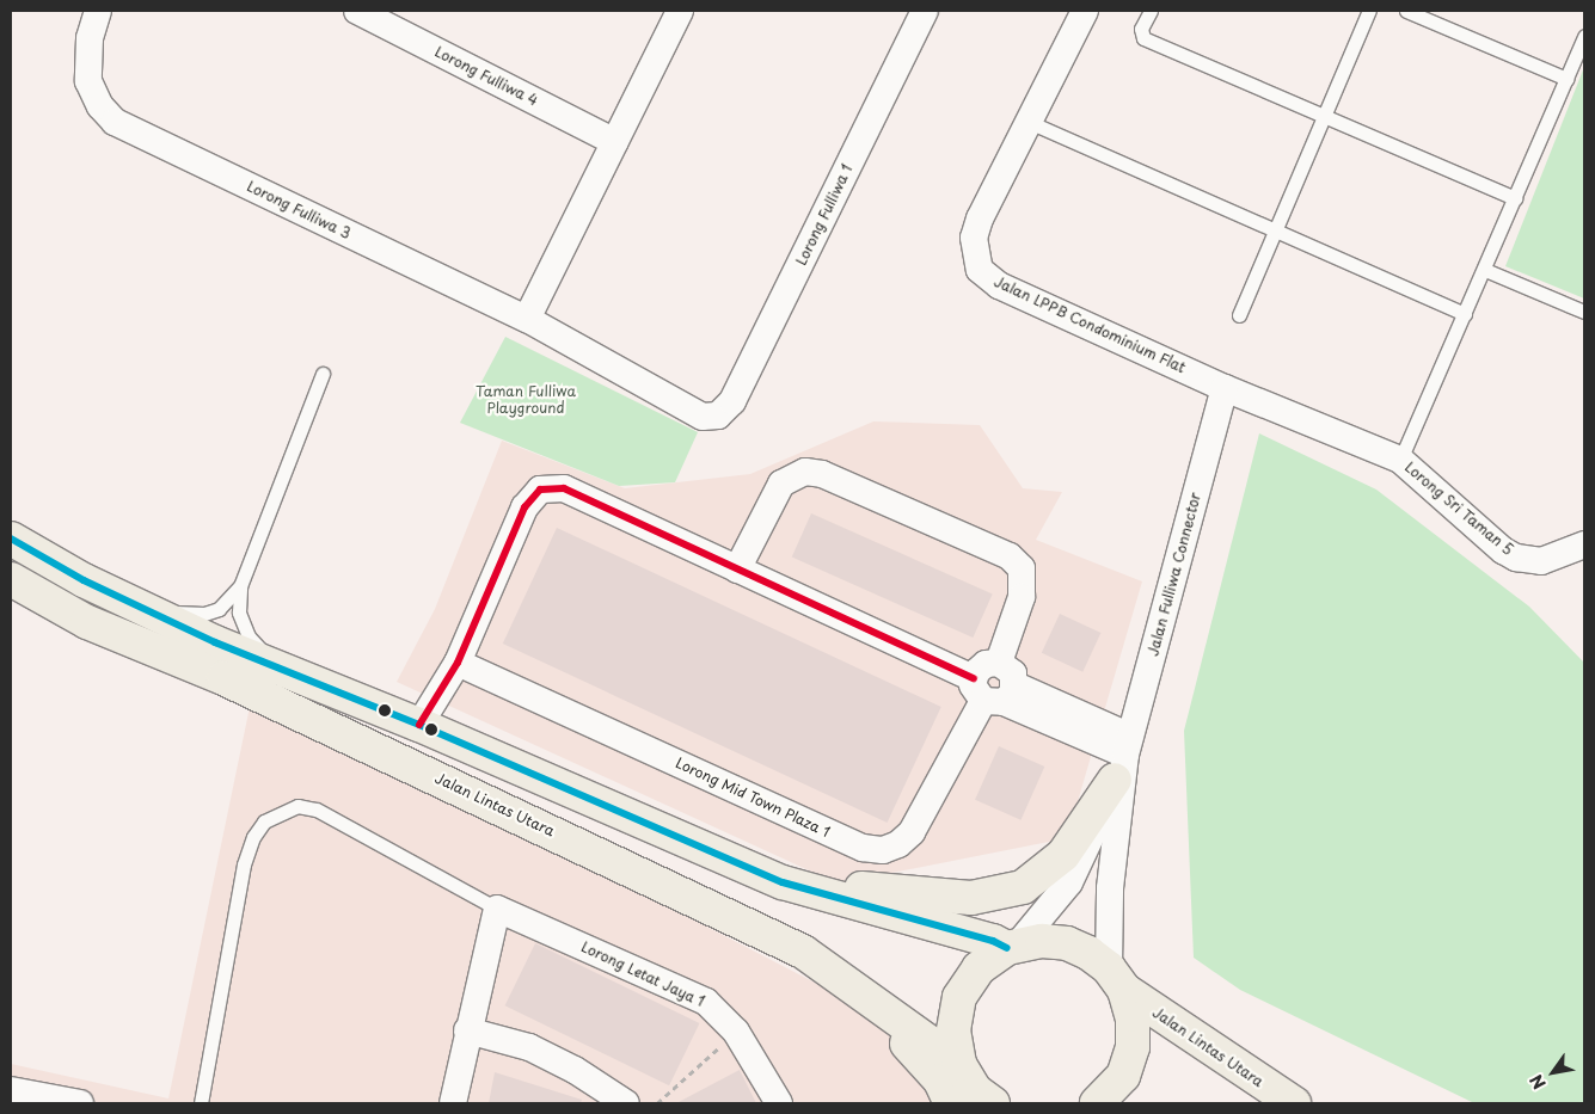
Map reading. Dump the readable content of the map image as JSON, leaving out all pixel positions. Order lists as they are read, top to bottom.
{
  "streets": {
    "main road": ["Jalan Lintas Utara"],
    "street": [
      "Lorong Fulliwa 4",
      "Lorong Fulliwa 3",
      "Lorong Fulliwa 1",
      "Jalan LPPB Condominium Flat",
      "Lorong Sri Taman 5",
      "Jalan Fulliwa Connector",
      "Lorong Mid Town Plaza 1",
      "Lorong Letat Jaya 1"
    ]
  },
  "crossings": [
    ["Lorong Fulliwa 3", "Lorong Fulliwa 1"],
    ["Jalan LPPB Condominium Flat", "Lorong Sri Taman 5"],
    ["Jalan LPPB Condominium Flat", "Jalan Fulliwa Connector"],
    ["Jalan Fulliwa Connector", "Jalan Lintas Utara"]
  ],
  "parks": ["Taman Fulliwa Playground"],
  "north": "bottom left"
}
